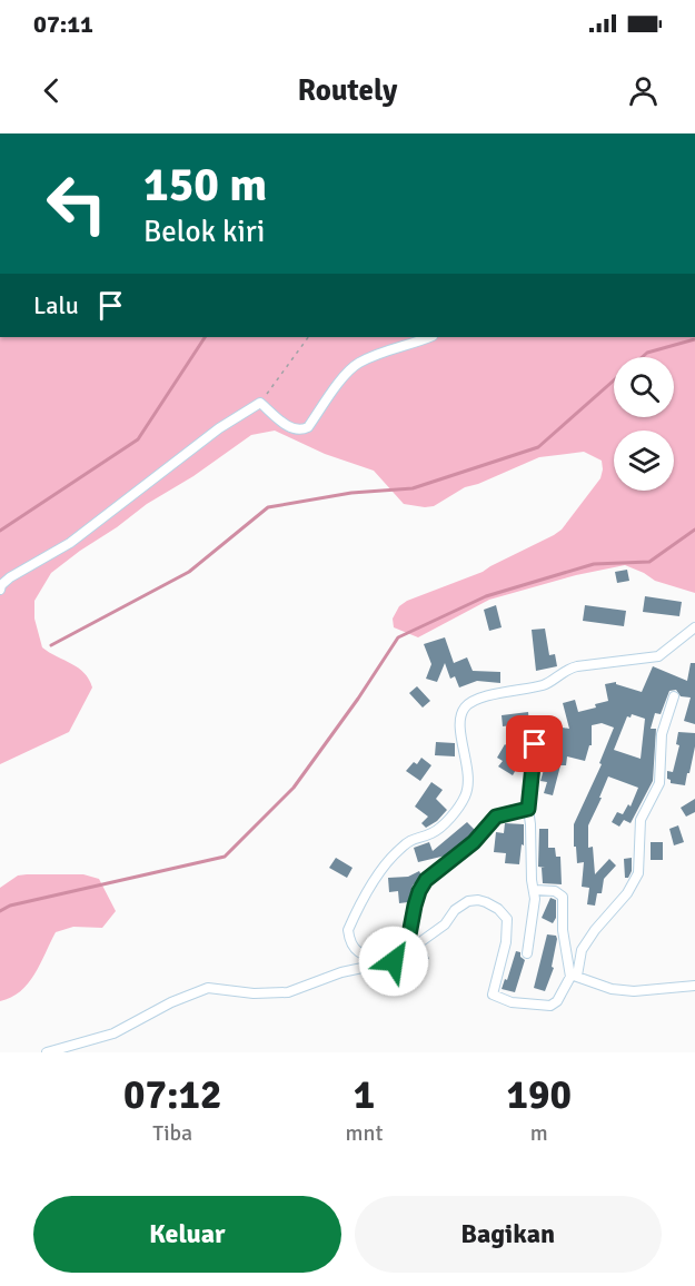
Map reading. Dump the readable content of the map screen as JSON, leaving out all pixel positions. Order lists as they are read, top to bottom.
{
  "page": {
    "status": "07:11",
    "header": "Routely",
    "turn": ["150 m", "Belok kiri"],
    "then": "Lalu",
    "eta": [
      "07:12",
      "Tiba",
      "1",
      "mnt",
      "190",
      "m"
    ],
    "buttons": ["Keluar", "Bagikan"]
  }
}
